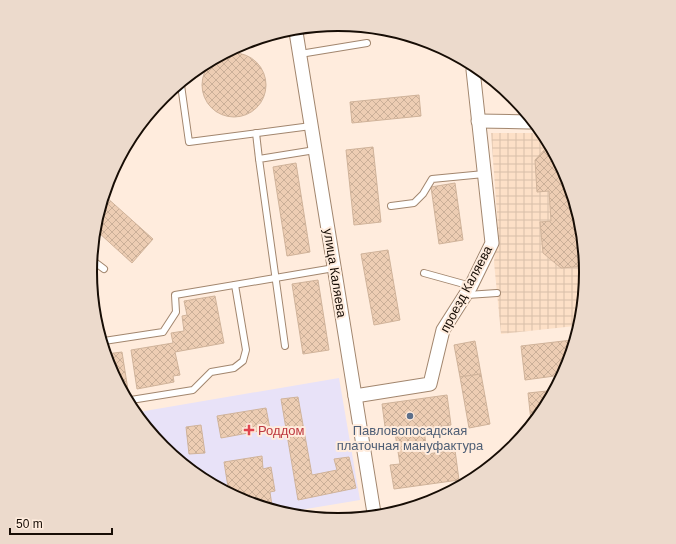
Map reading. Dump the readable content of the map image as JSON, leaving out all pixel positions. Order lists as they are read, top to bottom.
{
  "streets": {
    "street": ["улица Каляева", "проезд Каляева"]
  },
  "crossings": [
    ["улица Каляева", "проезд Каляева"]
  ],
  "places": {
    "other": ["Павловопосадская платочная мануфактура"],
    "health": ["Роддом"]
  },
  "scale_bar": "50 m"
}
